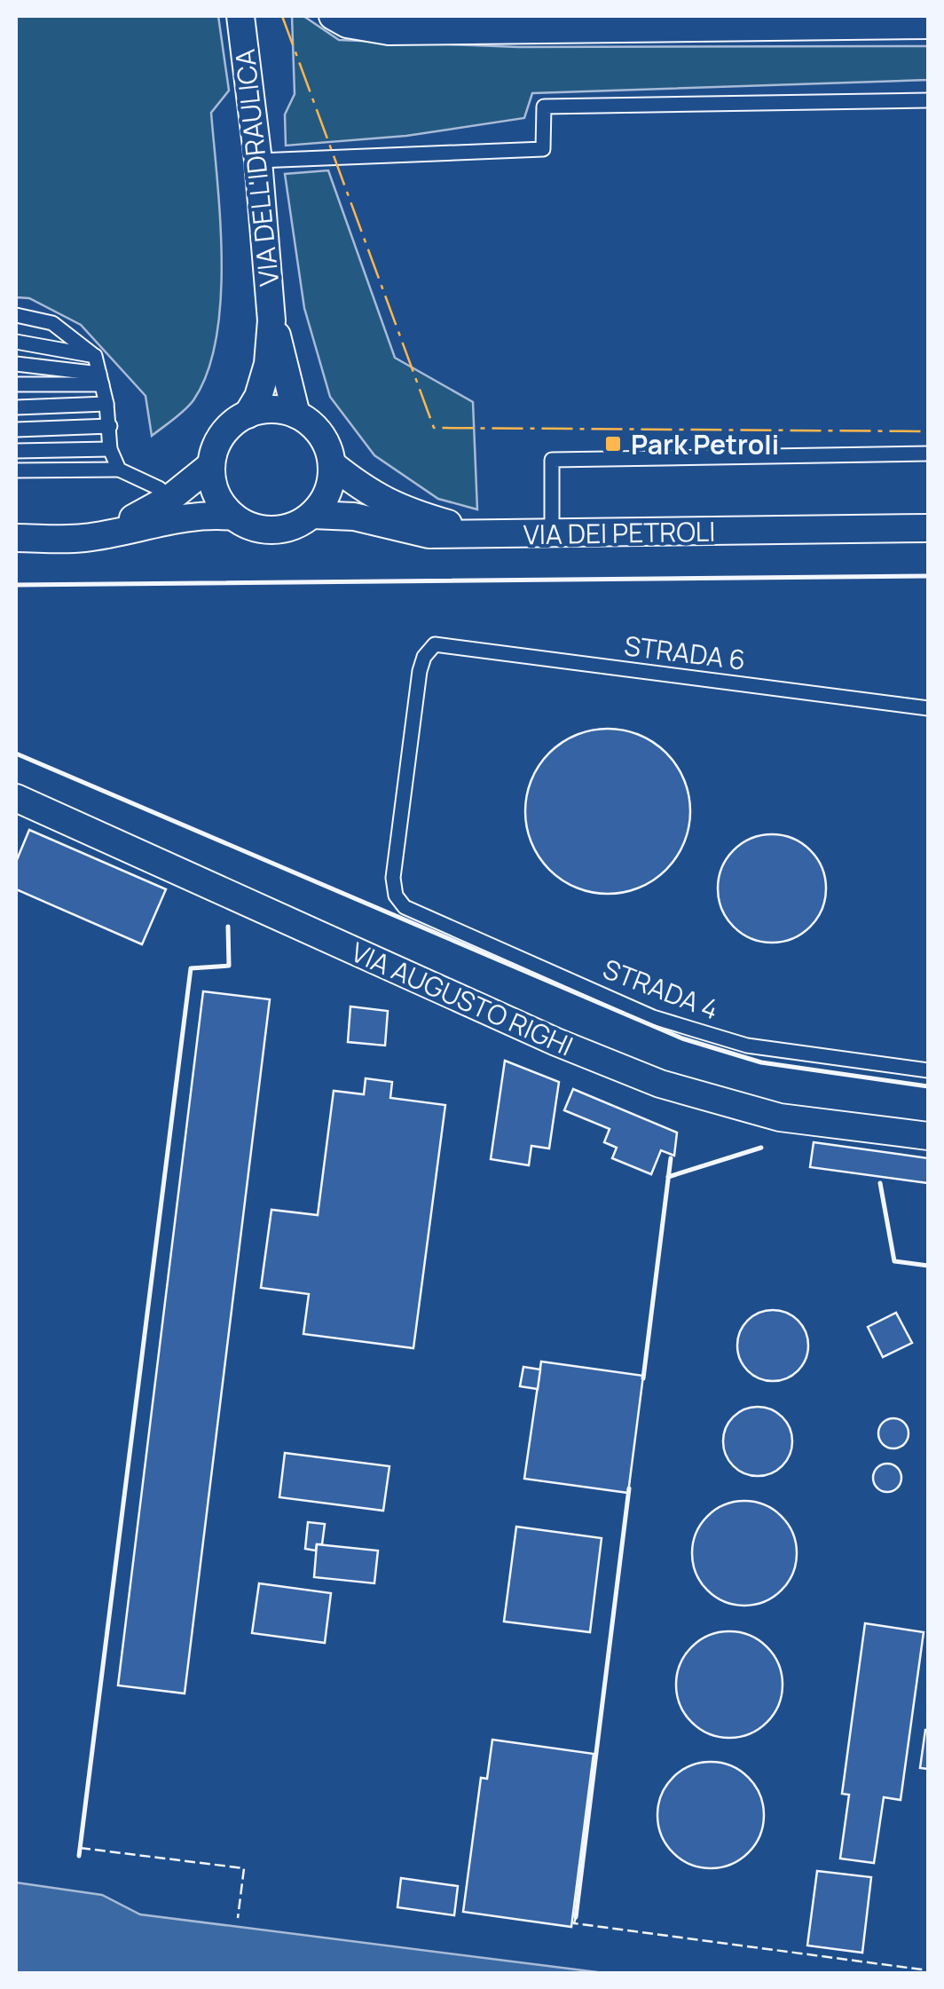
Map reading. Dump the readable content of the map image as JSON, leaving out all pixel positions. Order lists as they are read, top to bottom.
{
  "streets": {
    "street": ["VIA DELL'IDRAULICA", "VIA DEI PETROLI", "VIA AUGUSTO RIGHI"],
    "lane": ["STRADA 6", "STRADA 4"]
  },
  "crossings": [
    ["VIA DELL'IDRAULICA", "VIA DEI PETROLI"],
    ["STRADA 6", "STRADA 4"]
  ],
  "places": {
    "transit": ["Park Petroli"]
  }
}
